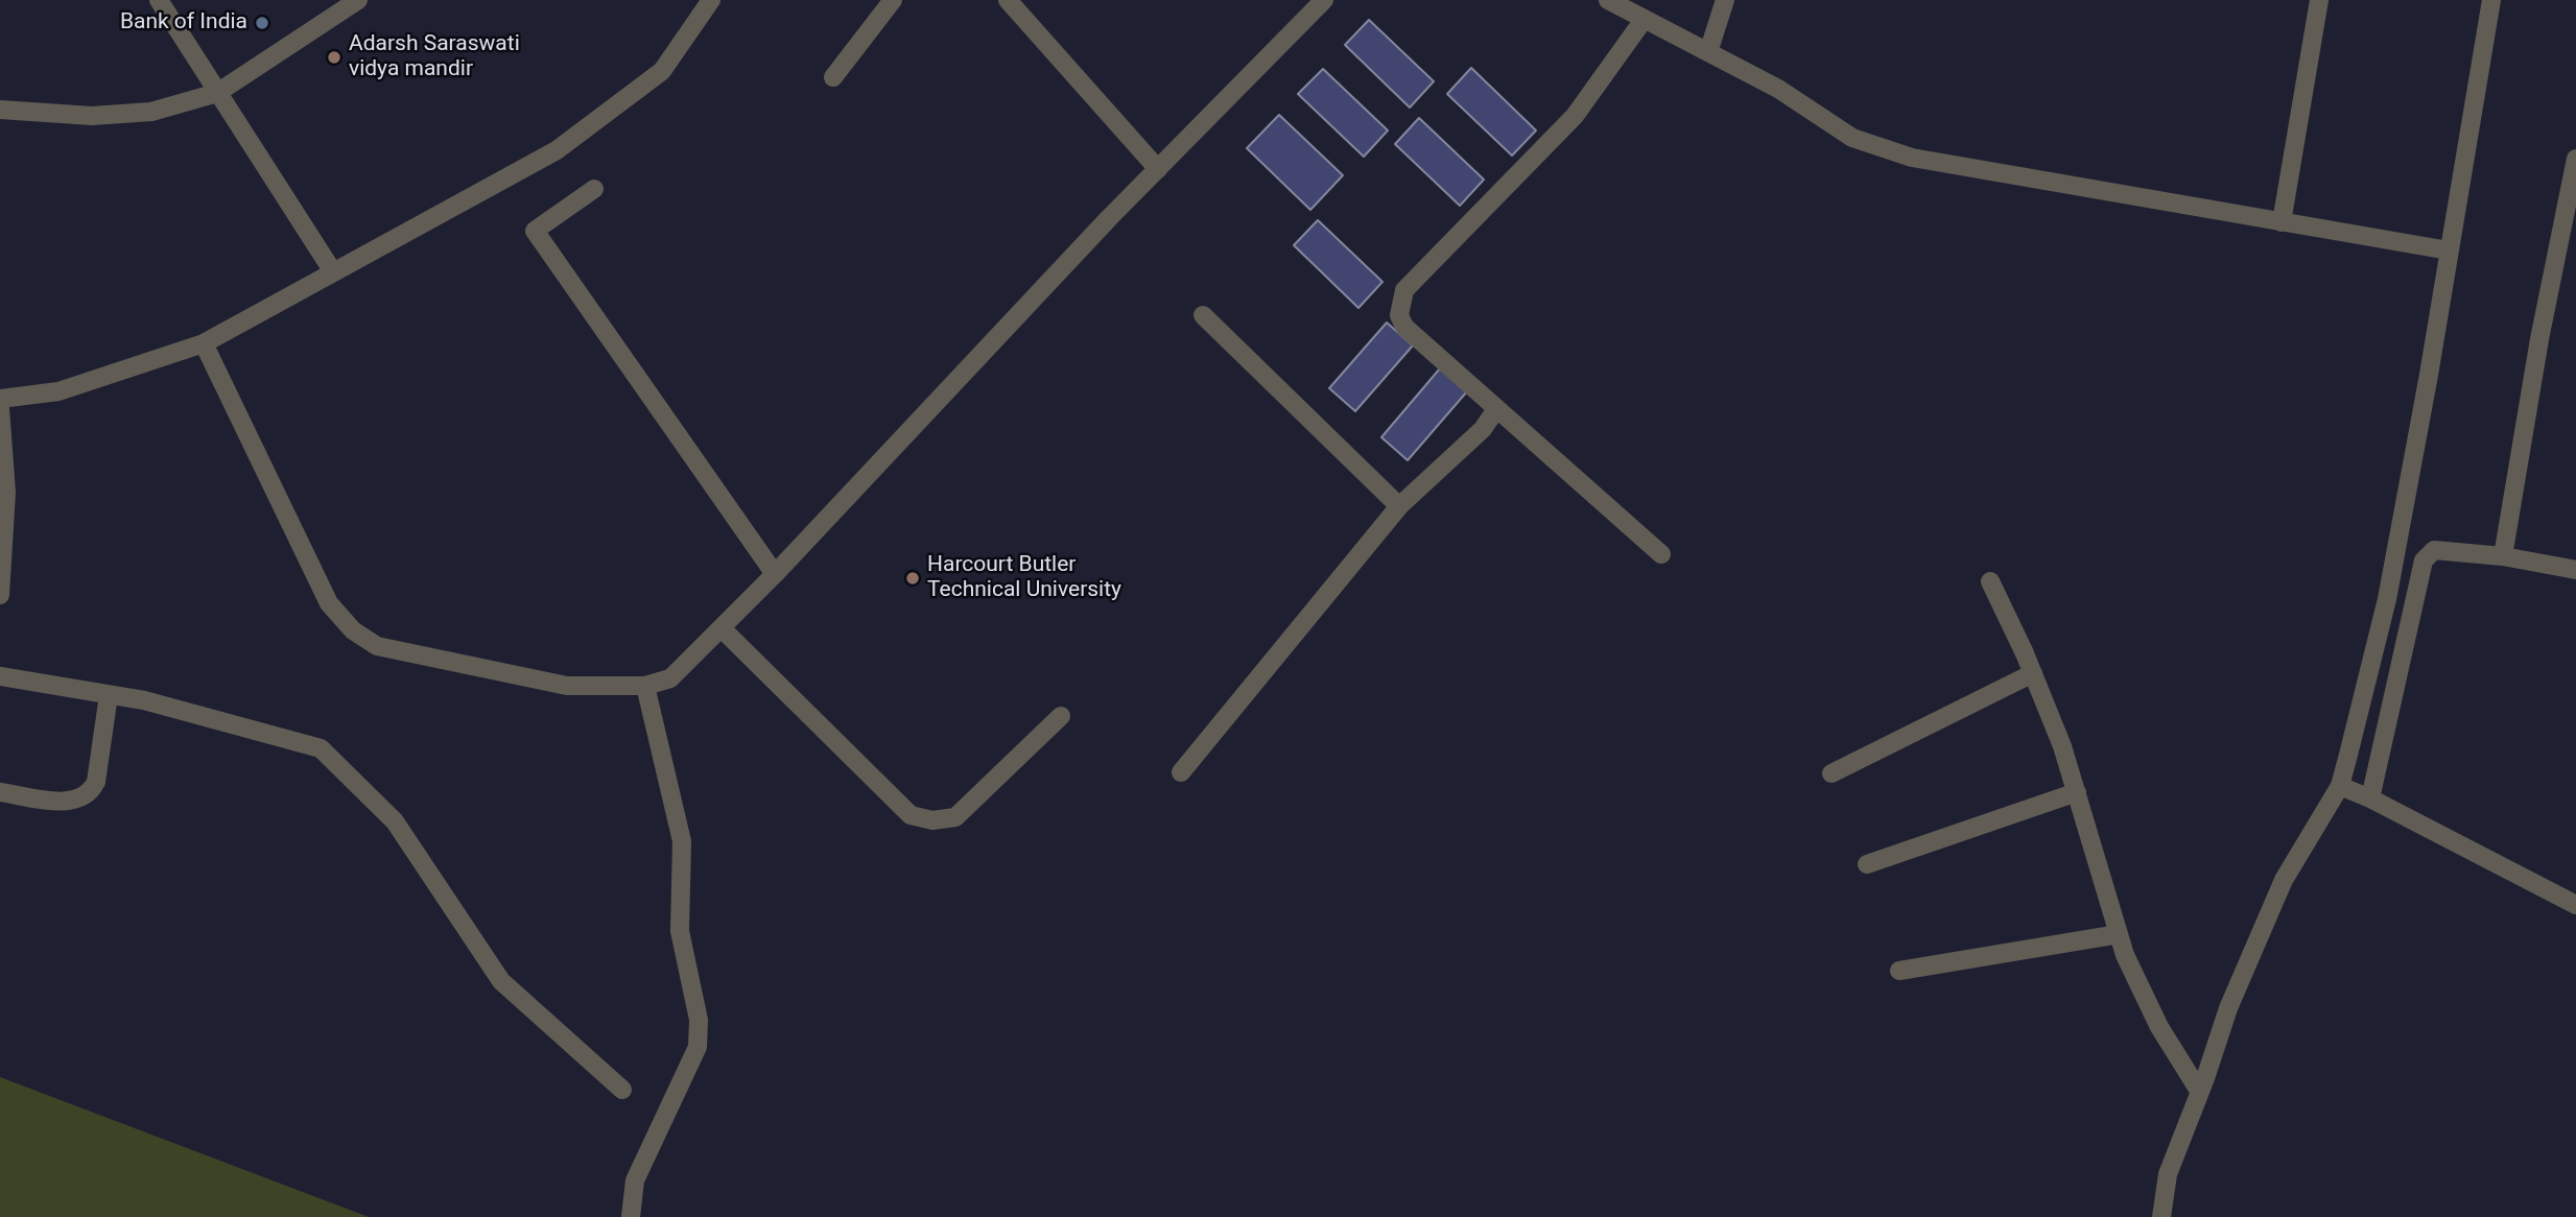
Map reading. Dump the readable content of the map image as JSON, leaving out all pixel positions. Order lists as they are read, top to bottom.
{
  "places": ["Bank of India", "Adarsh Saraswati vidya mandir", "Harcourt Butler Technical University"]
}
